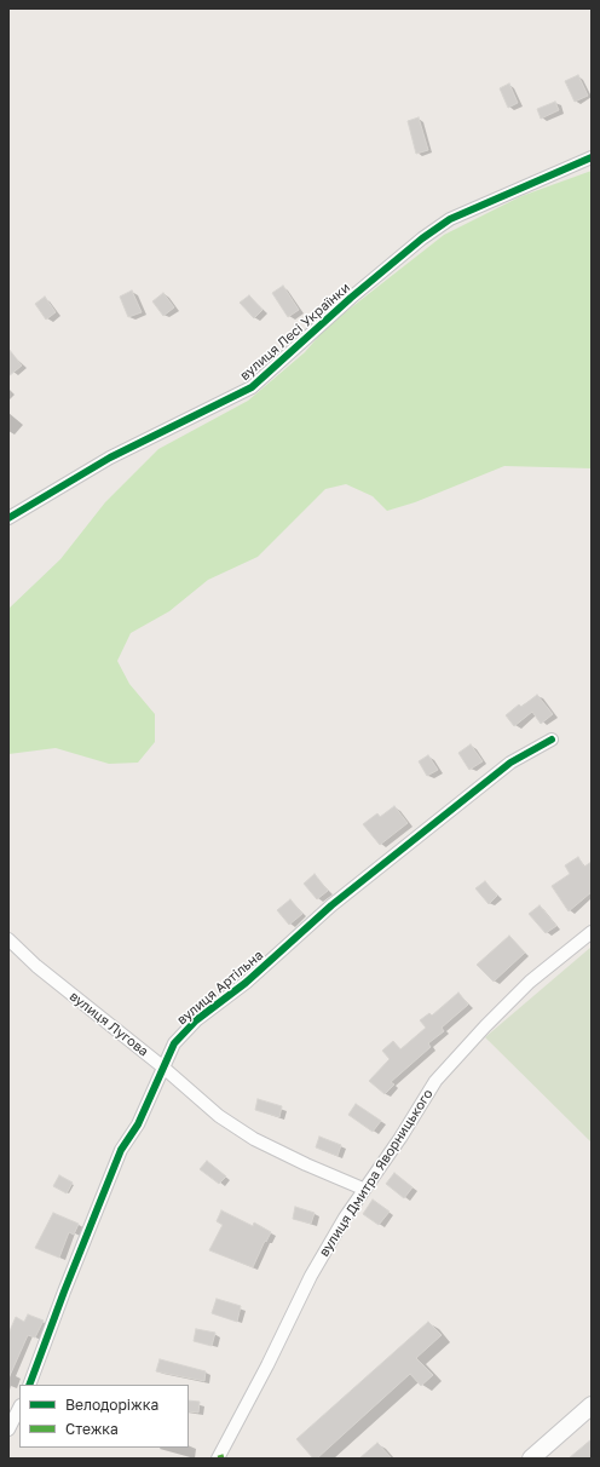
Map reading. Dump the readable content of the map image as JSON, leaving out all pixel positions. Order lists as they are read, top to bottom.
{
  "streets": {
    "street": [
      "вулиця Лесі Українки",
      "вулиця Артільна",
      "вулиця Лугова",
      "вулиця Дмитра Яворницького"
    ]
  },
  "crossings": [
    ["вулиця Артільна", "вулиця Лугова"],
    ["вулиця Лугова", "вулиця Дмитра Яворницького"]
  ],
  "legend": ["Велодоріжка", "Стежка"]
}
